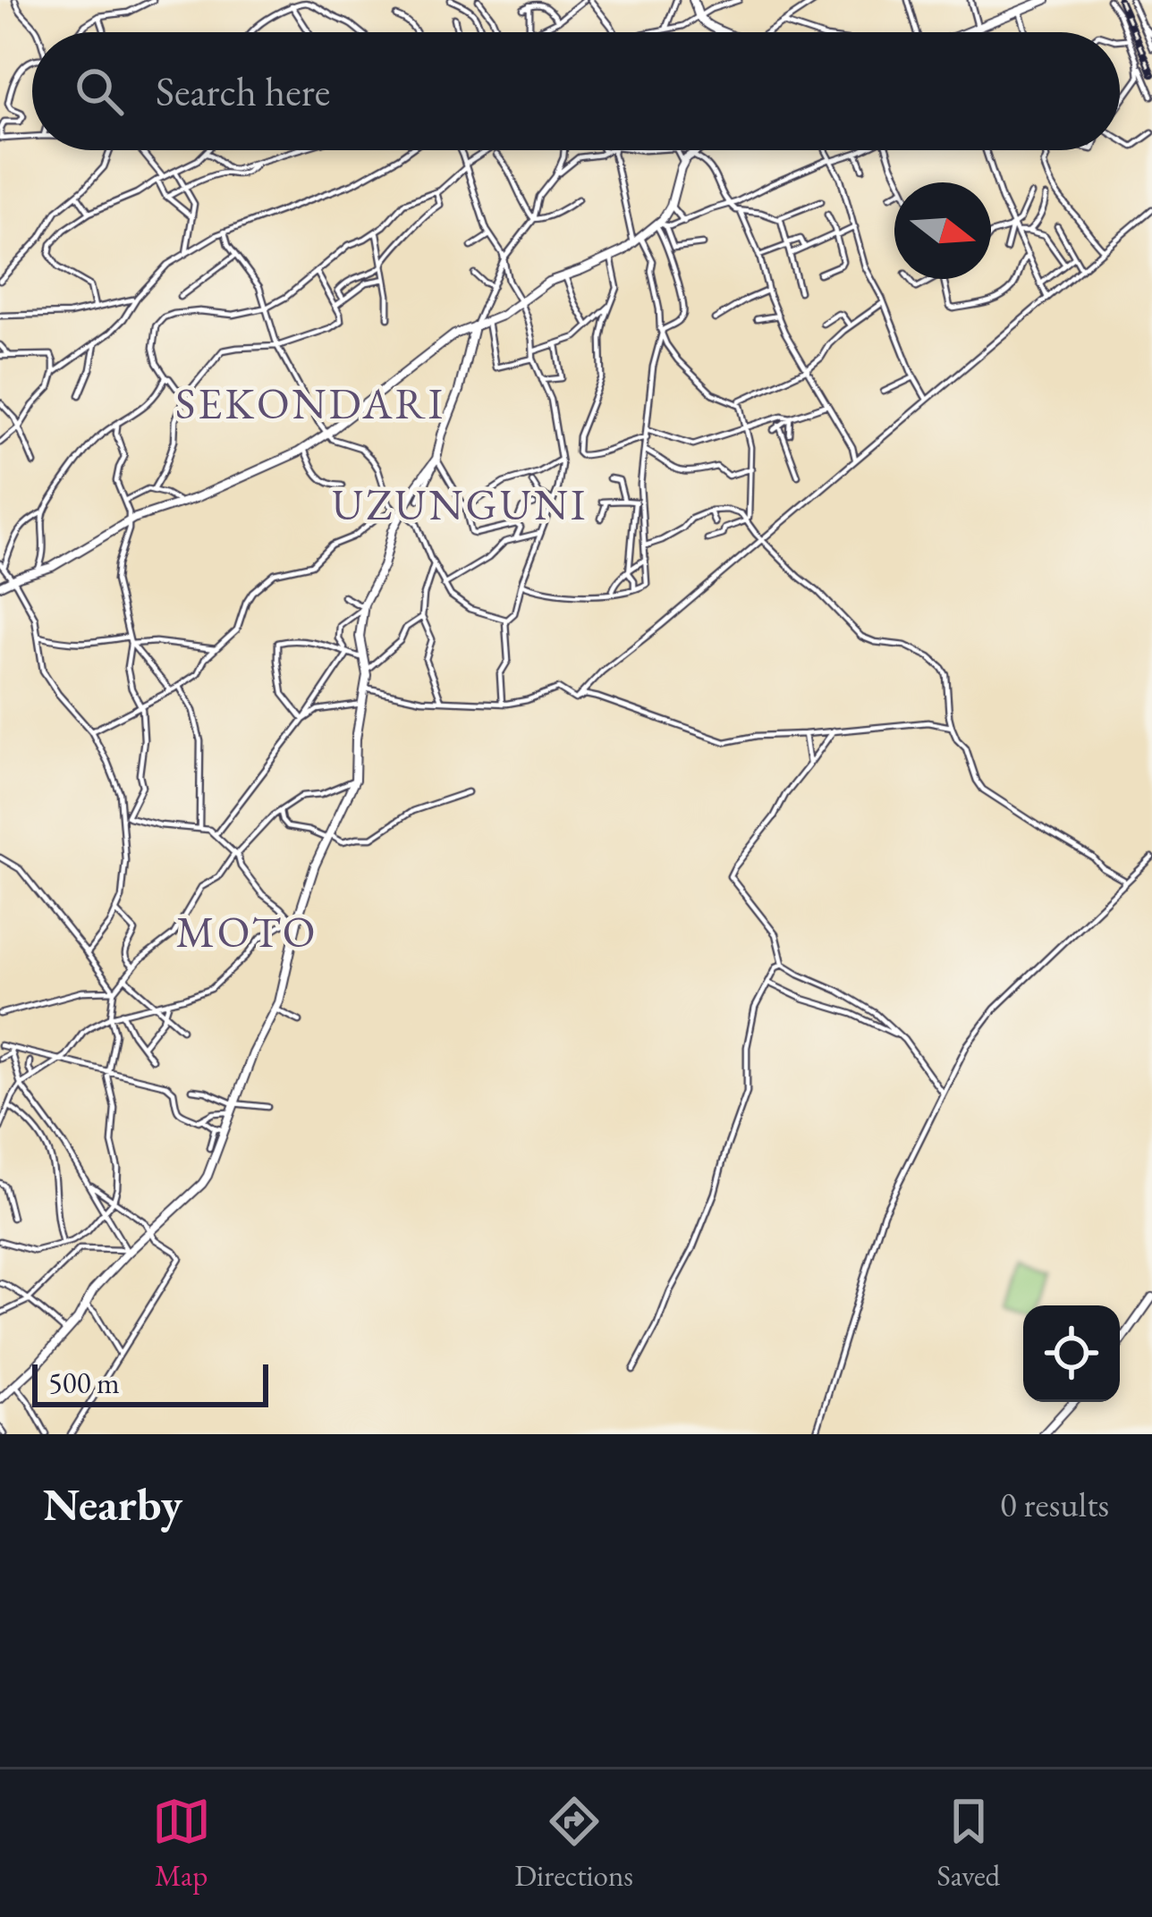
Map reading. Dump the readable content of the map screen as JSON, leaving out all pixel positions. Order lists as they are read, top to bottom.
{
  "districts": ["SEKONDARI", "UZUNGUNI", "MOTO"],
  "scale_bar": "500 m",
  "north": "right",
  "page": {
    "search": "Search here",
    "scale": "500 m",
    "heading": ["Nearby", "0 results"],
    "nav": ["Map", "Directions", "Saved"]
  }
}
